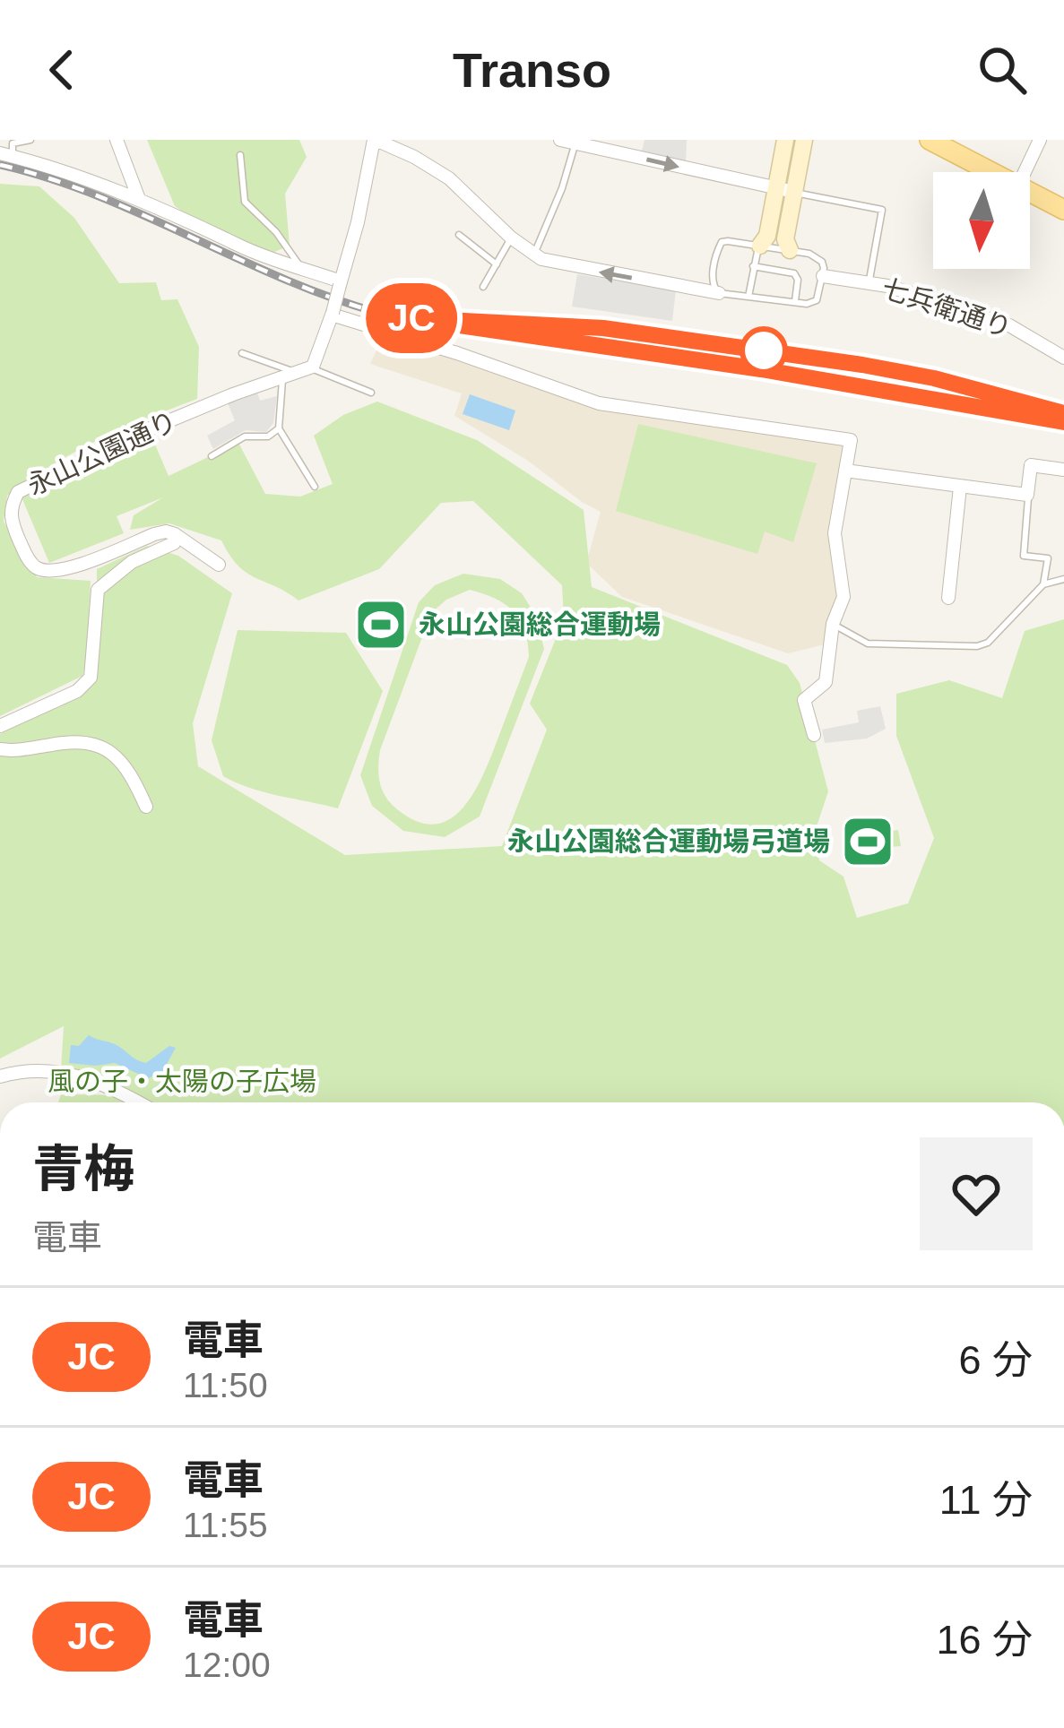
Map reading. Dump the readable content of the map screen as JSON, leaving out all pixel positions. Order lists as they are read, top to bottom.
{
  "streets": {
    "street": ["七兵衛通り", "永山公園通り"]
  },
  "parks": ["風の子・太陽の子広場"],
  "places": {
    "sports": ["永山公園総合運動場", "永山公園総合運動場弓道場"]
  },
  "north": "bottom",
  "page": {
    "header": "Transo",
    "on_map": "JC",
    "heading": ["青梅", "電車"],
    "list": [
      {
        "mark": "JC",
        "name": "電車",
        "note": "11:50",
        "value": "6 分"
      },
      {
        "mark": "JC",
        "name": "電車",
        "note": "11:55",
        "value": "11 分"
      },
      {
        "mark": "JC",
        "name": "電車",
        "note": "12:00",
        "value": "16 分"
      }
    ]
  }
}
